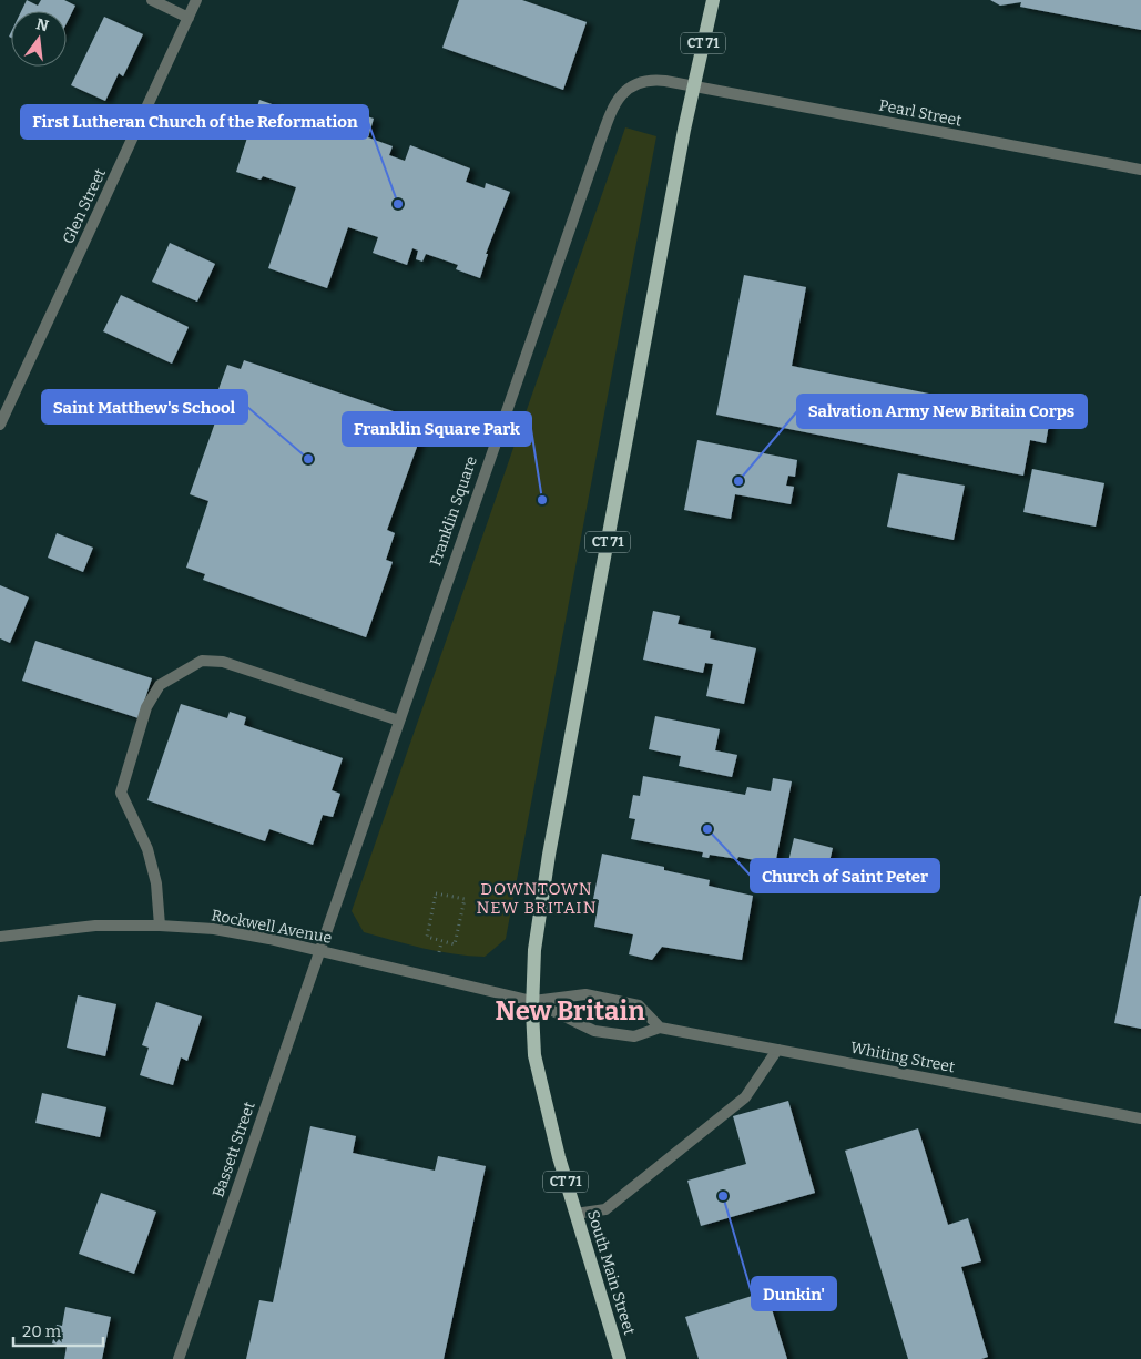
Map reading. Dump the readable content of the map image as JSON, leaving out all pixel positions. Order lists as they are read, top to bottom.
{
  "streets": {
    "main road": ["CT 71", "South Main Street"],
    "street": [
      "Pearl Street",
      "Glen Street",
      "Franklin Square",
      "Rockwell Avenue",
      "Whiting Street",
      "Bassett Street"
    ]
  },
  "crossings": [
    ["CT 71", "Pearl Street"],
    ["CT 71", "Franklin Square"],
    ["CT 71", "Rockwell Avenue"],
    ["CT 71", "Whiting Street"],
    ["CT 71", "South Main Street"],
    ["Pearl Street", "Franklin Square"],
    ["Franklin Square", "Rockwell Avenue"],
    ["Franklin Square", "Bassett Street"],
    ["Rockwell Avenue", "Whiting Street"],
    ["Rockwell Avenue", "Bassett Street"],
    ["Rockwell Avenue", "South Main Street"],
    ["Whiting Street", "South Main Street"]
  ],
  "districts": ["DOWNTOWN NEW BRITAIN", "New Britain"],
  "places": [
    "First Lutheran Church of the Reformation",
    "Saint Matthew's School",
    "Salvation Army New Britain Corps",
    "Franklin Square Park",
    "Church of Saint Peter",
    "Dunkin'"
  ],
  "scale_bar": "20 m",
  "north": "top"
}
